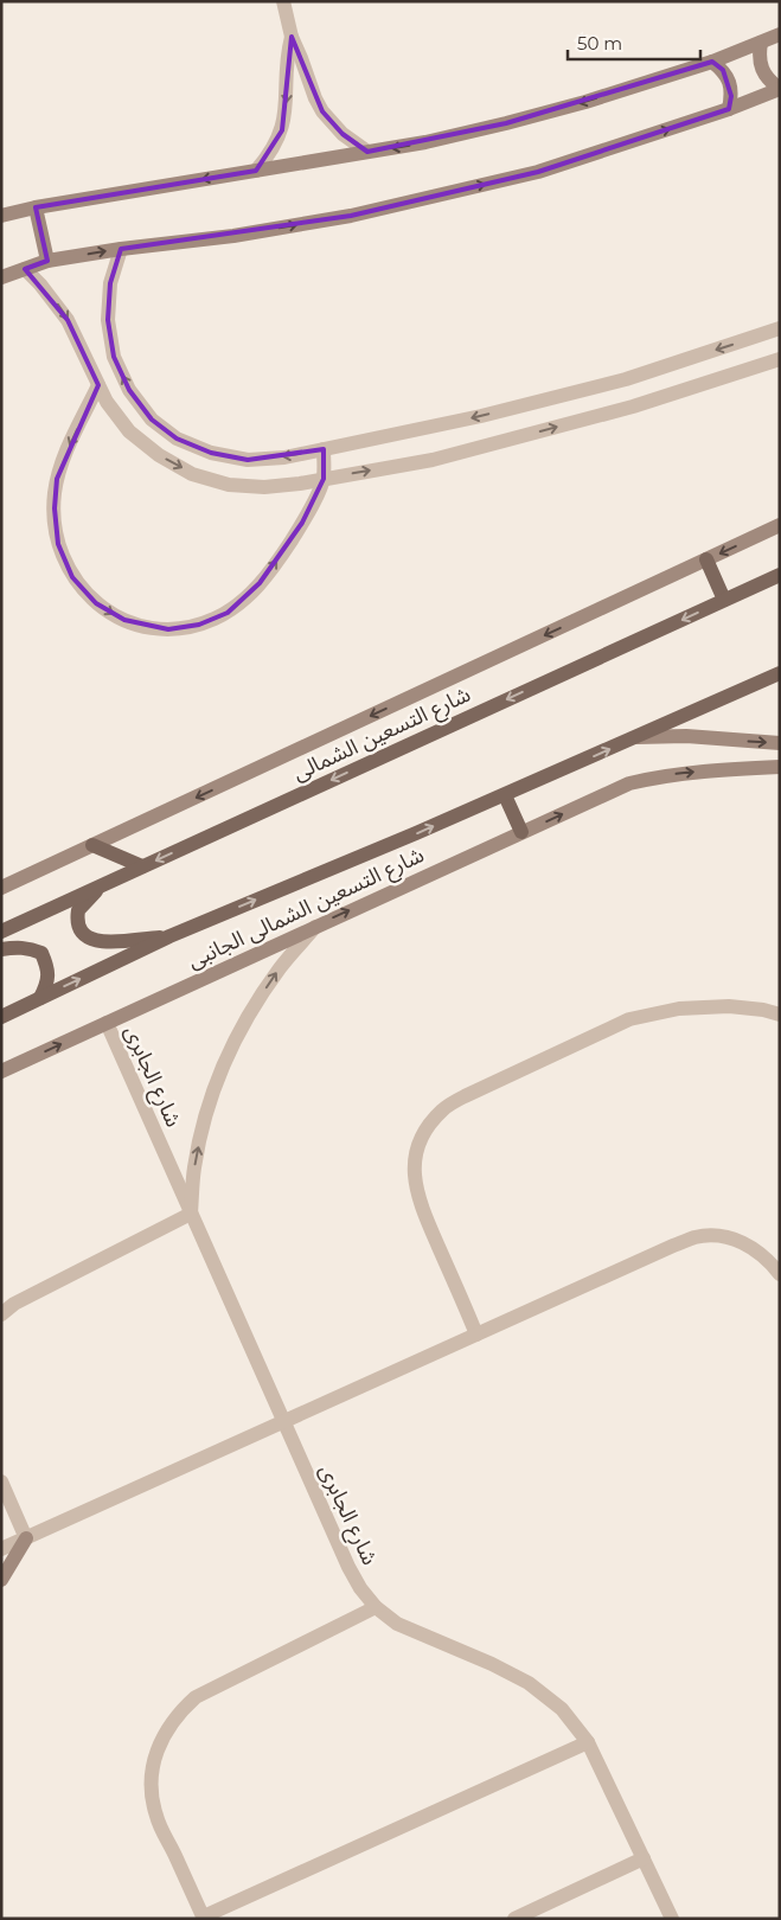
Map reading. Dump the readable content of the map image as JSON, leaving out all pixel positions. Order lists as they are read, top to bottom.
{
  "streets": {
    "main road": ["شارع التسعين الشمالى"],
    "street": ["شارع التسعين الشمالى الجانبى", "شارع الجابرى"]
  },
  "crossings": [
    ["شارع التسعين الشمالى الجانبى", "شارع الجابرى"]
  ],
  "one_way": ["شارع التسعين الشمالى الجانبى"],
  "scale_bar": "50 m"
}
